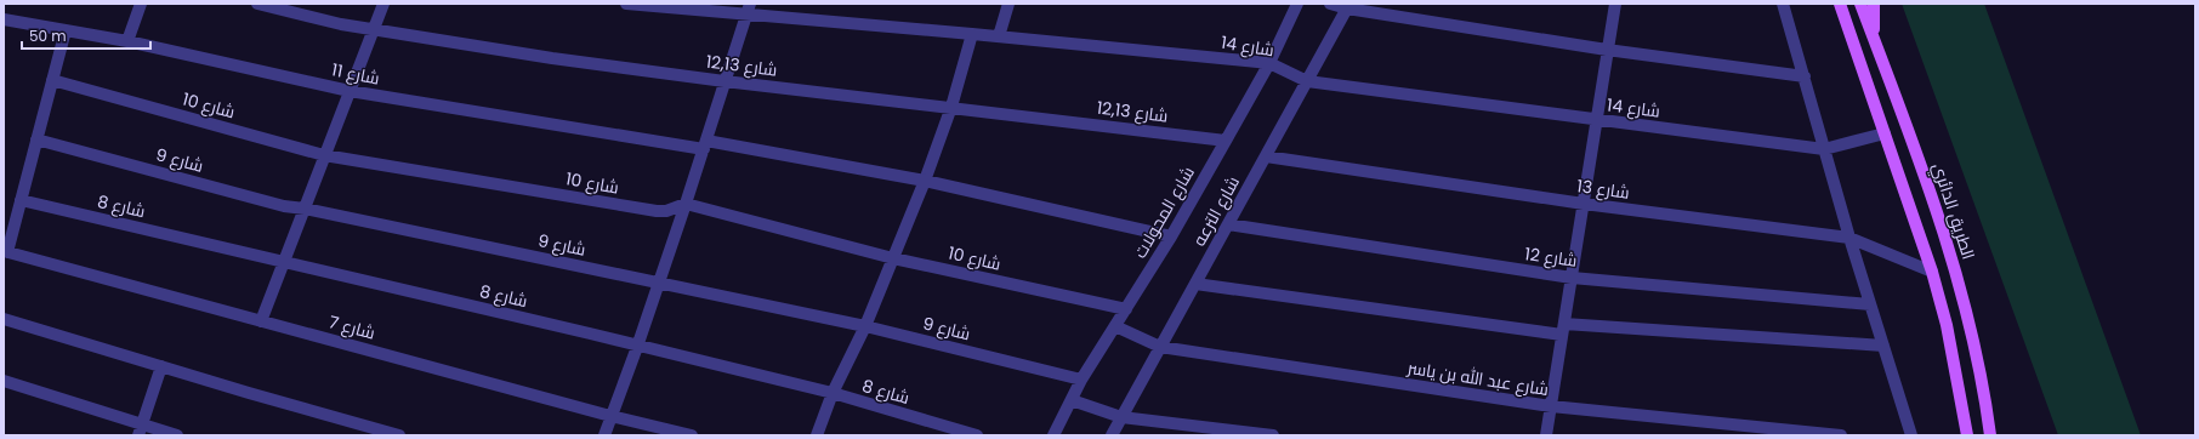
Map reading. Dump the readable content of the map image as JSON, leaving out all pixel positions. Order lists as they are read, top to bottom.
{
  "streets": {
    "main road": ["الطريق الدائري"],
    "street": [
      "شارع 14",
      "شارع 12,13",
      "شارع 11",
      "شارع 10",
      "شارع 9",
      "شارع 13",
      "شارع 8",
      "شارع الترعه",
      "شارع المحولات",
      "شارع 12",
      "شارع 7",
      "شارع عبد الله بن ياسر"
    ]
  },
  "crossings": [
    ["شارع 14", "شارع الترعه"],
    ["شارع 14", "شارع المحولات"],
    ["شارع 12,13", "شارع المحولات"],
    ["شارع 11", "شارع المحولات"],
    ["شارع 10", "شارع المحولات"],
    ["شارع 9", "شارع المحولات"],
    ["شارع 13", "شارع الترعه"],
    ["شارع الترعه", "شارع 12"],
    ["شارع الترعه", "شارع عبد الله بن ياسر"],
    ["شارع المحولات", "شارع عبد الله بن ياسر"]
  ],
  "scale_bar": "50 m"
}
